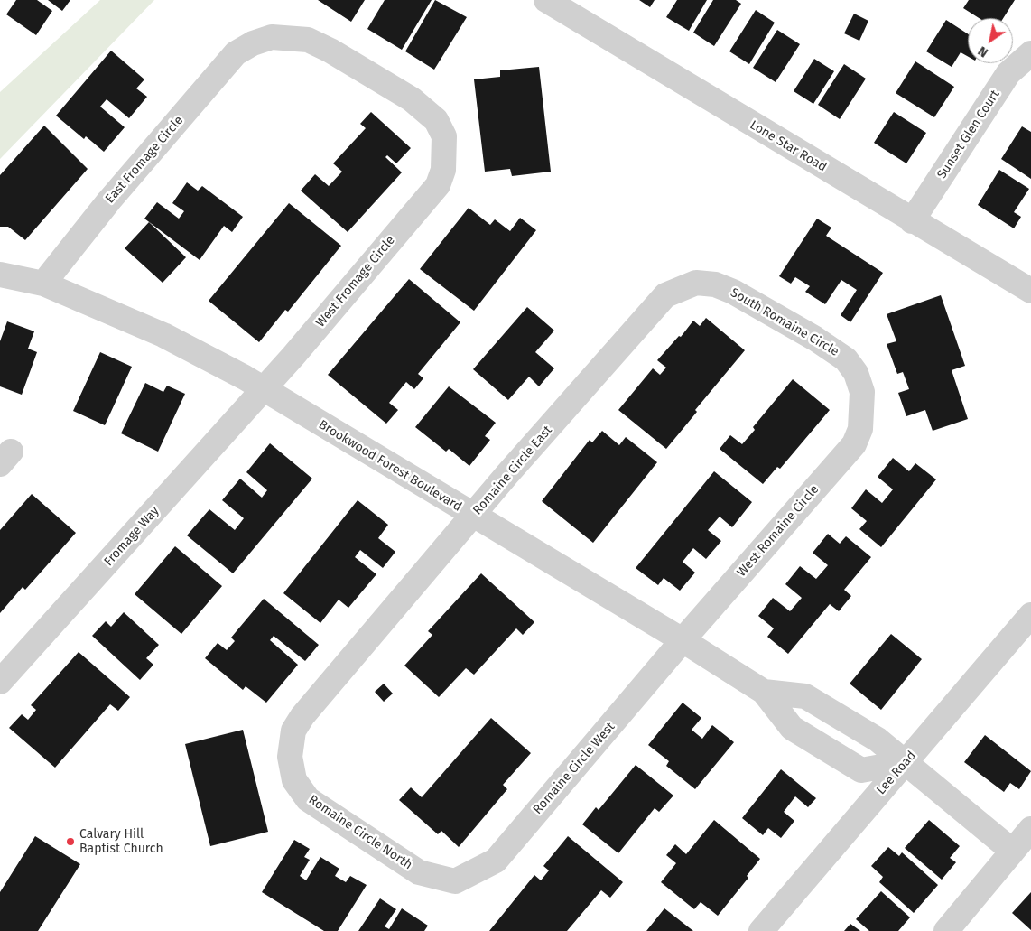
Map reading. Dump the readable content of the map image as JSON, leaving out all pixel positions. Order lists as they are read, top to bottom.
{
  "streets": {
    "street": [
      "Sunset Glen Court",
      "Lone Star Road",
      "East Fromage Circle",
      "West Fromage Circle",
      "South Romaine Circle",
      "Brookwood Forest Boulevard",
      "Romaine Circle East",
      "West Romaine Circle",
      "Fromage Way",
      "Romaine Circle West",
      "Lee Road",
      "Romaine Circle North"
    ]
  },
  "crossings": [
    ["Sunset Glen Court", "Lone Star Road"],
    ["East Fromage Circle", "West Fromage Circle"],
    ["East Fromage Circle", "Brookwood Forest Boulevard"],
    ["West Fromage Circle", "Brookwood Forest Boulevard"],
    ["West Fromage Circle", "Fromage Way"],
    ["South Romaine Circle", "Romaine Circle East"],
    ["South Romaine Circle", "West Romaine Circle"],
    ["Brookwood Forest Boulevard", "Romaine Circle East"],
    ["Brookwood Forest Boulevard", "West Romaine Circle"],
    ["Brookwood Forest Boulevard", "Fromage Way"],
    ["Brookwood Forest Boulevard", "Romaine Circle West"],
    ["Brookwood Forest Boulevard", "Lee Road"],
    ["Romaine Circle East", "Romaine Circle North"],
    ["West Romaine Circle", "Romaine Circle West"],
    ["Romaine Circle West", "Romaine Circle North"]
  ],
  "places": ["Calvary Hill Baptist Church"],
  "north": "bottom left"
}
